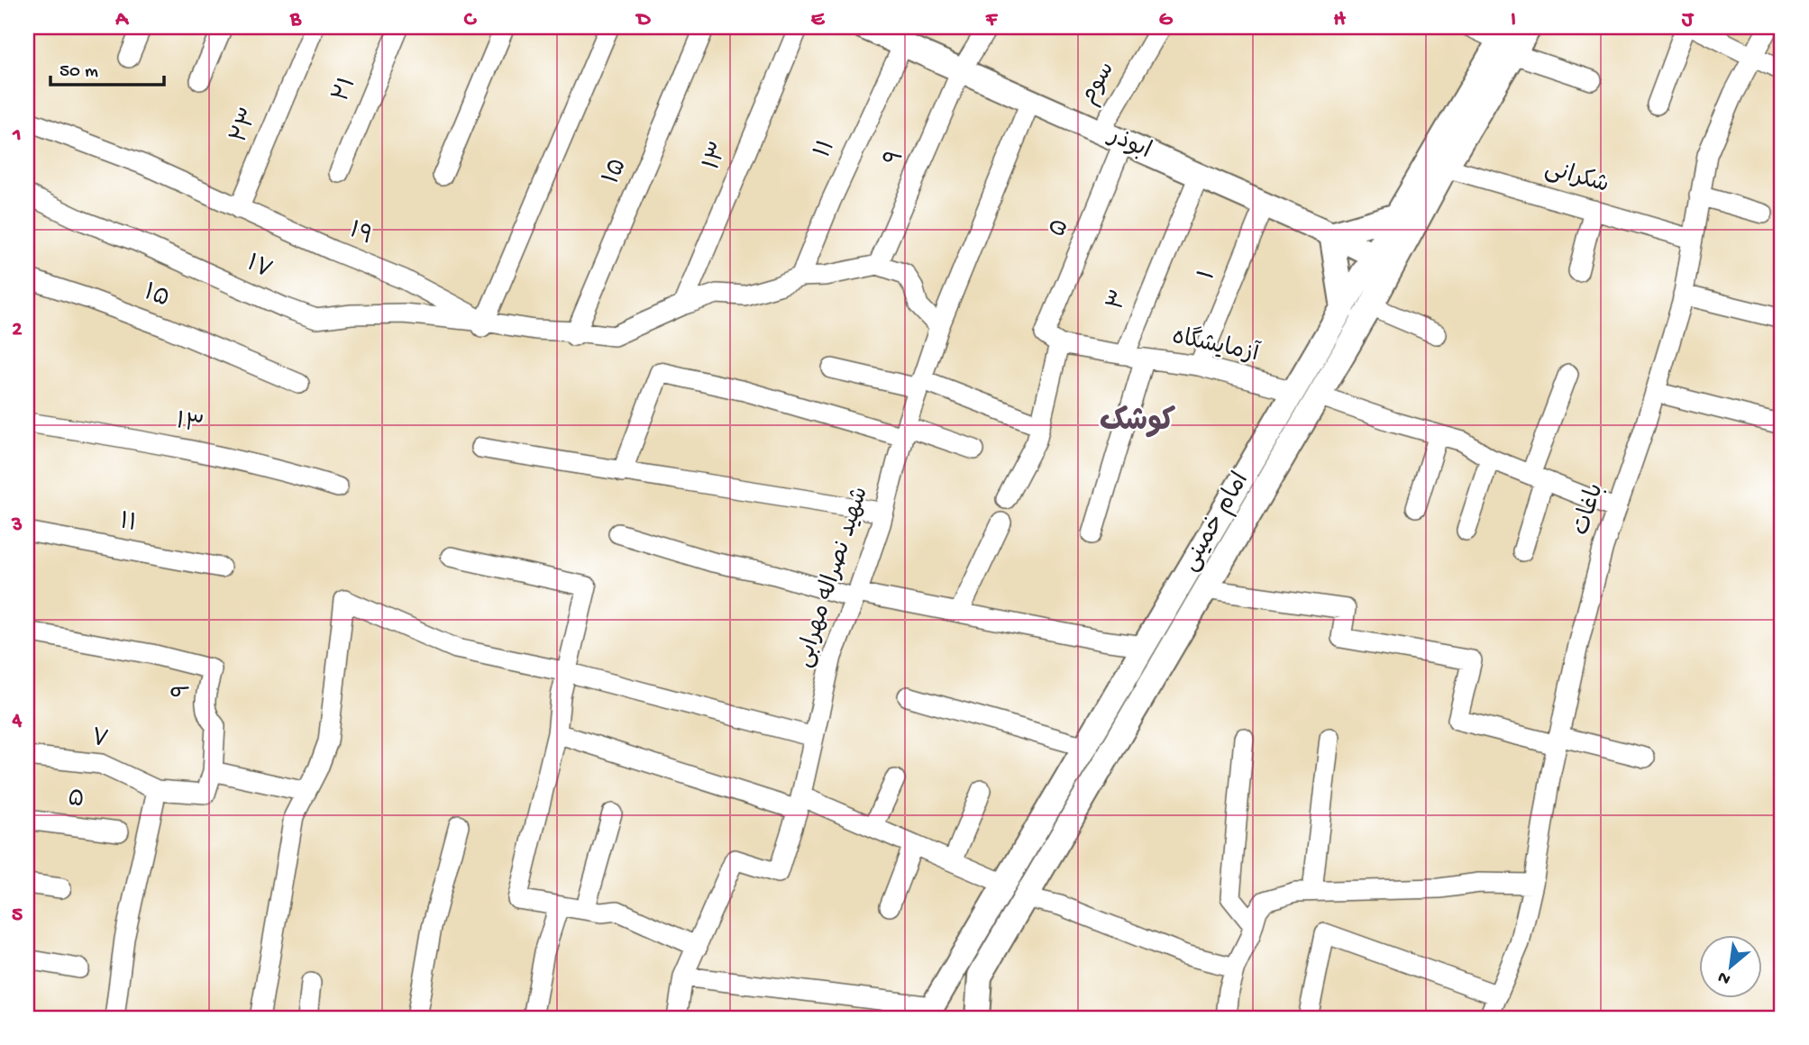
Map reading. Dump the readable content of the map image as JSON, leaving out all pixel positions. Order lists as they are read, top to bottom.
{
  "streets": {
    "main road": ["ابوذر", "امام خمینی"],
    "street": [
      "سوم",
      "۲۱",
      "۲۳",
      "۱۱",
      "۱۳",
      "۹",
      "۱۵",
      "شکرانی",
      "۵",
      "۱۹",
      "۱۷",
      "۱",
      "۳",
      "آزمایشگاه",
      "باغات",
      "شهید نصراله مهرابی",
      "۷"
    ]
  },
  "crossings": [
    ["سوم", "ابوذر"],
    ["۲۳", "۱۹"],
    ["ابوذر", "۱۱"],
    ["ابوذر", "۹"],
    ["ابوذر", "۵"],
    ["ابوذر", "۱"],
    ["ابوذر", "۳"],
    ["ابوذر", "امام خمینی"],
    ["ابوذر", "شهید نصراله مهرابی"],
    ["۱۱", "۱۹"],
    ["۱۳", "۱۹"],
    ["۹", "۱۹"],
    ["۱۵", "۱۹"],
    ["شکرانی", "باغات"],
    ["شکرانی", "امام خمینی"],
    ["۱۹", "۱۷"],
    ["۱", "آزمایشگاه"],
    ["۳", "آزمایشگاه"],
    ["آزمایشگاه", "امام خمینی"]
  ],
  "districts": ["کوشک"],
  "scale_bar": "50 m",
  "north": "bottom left",
  "grid": {
    "columns": [
      "A",
      "B",
      "C",
      "D",
      "E",
      "F",
      "G",
      "H",
      "I",
      "J"
    ],
    "rows": [
      "1",
      "2",
      "3",
      "4",
      "5"
    ]
  }
}
